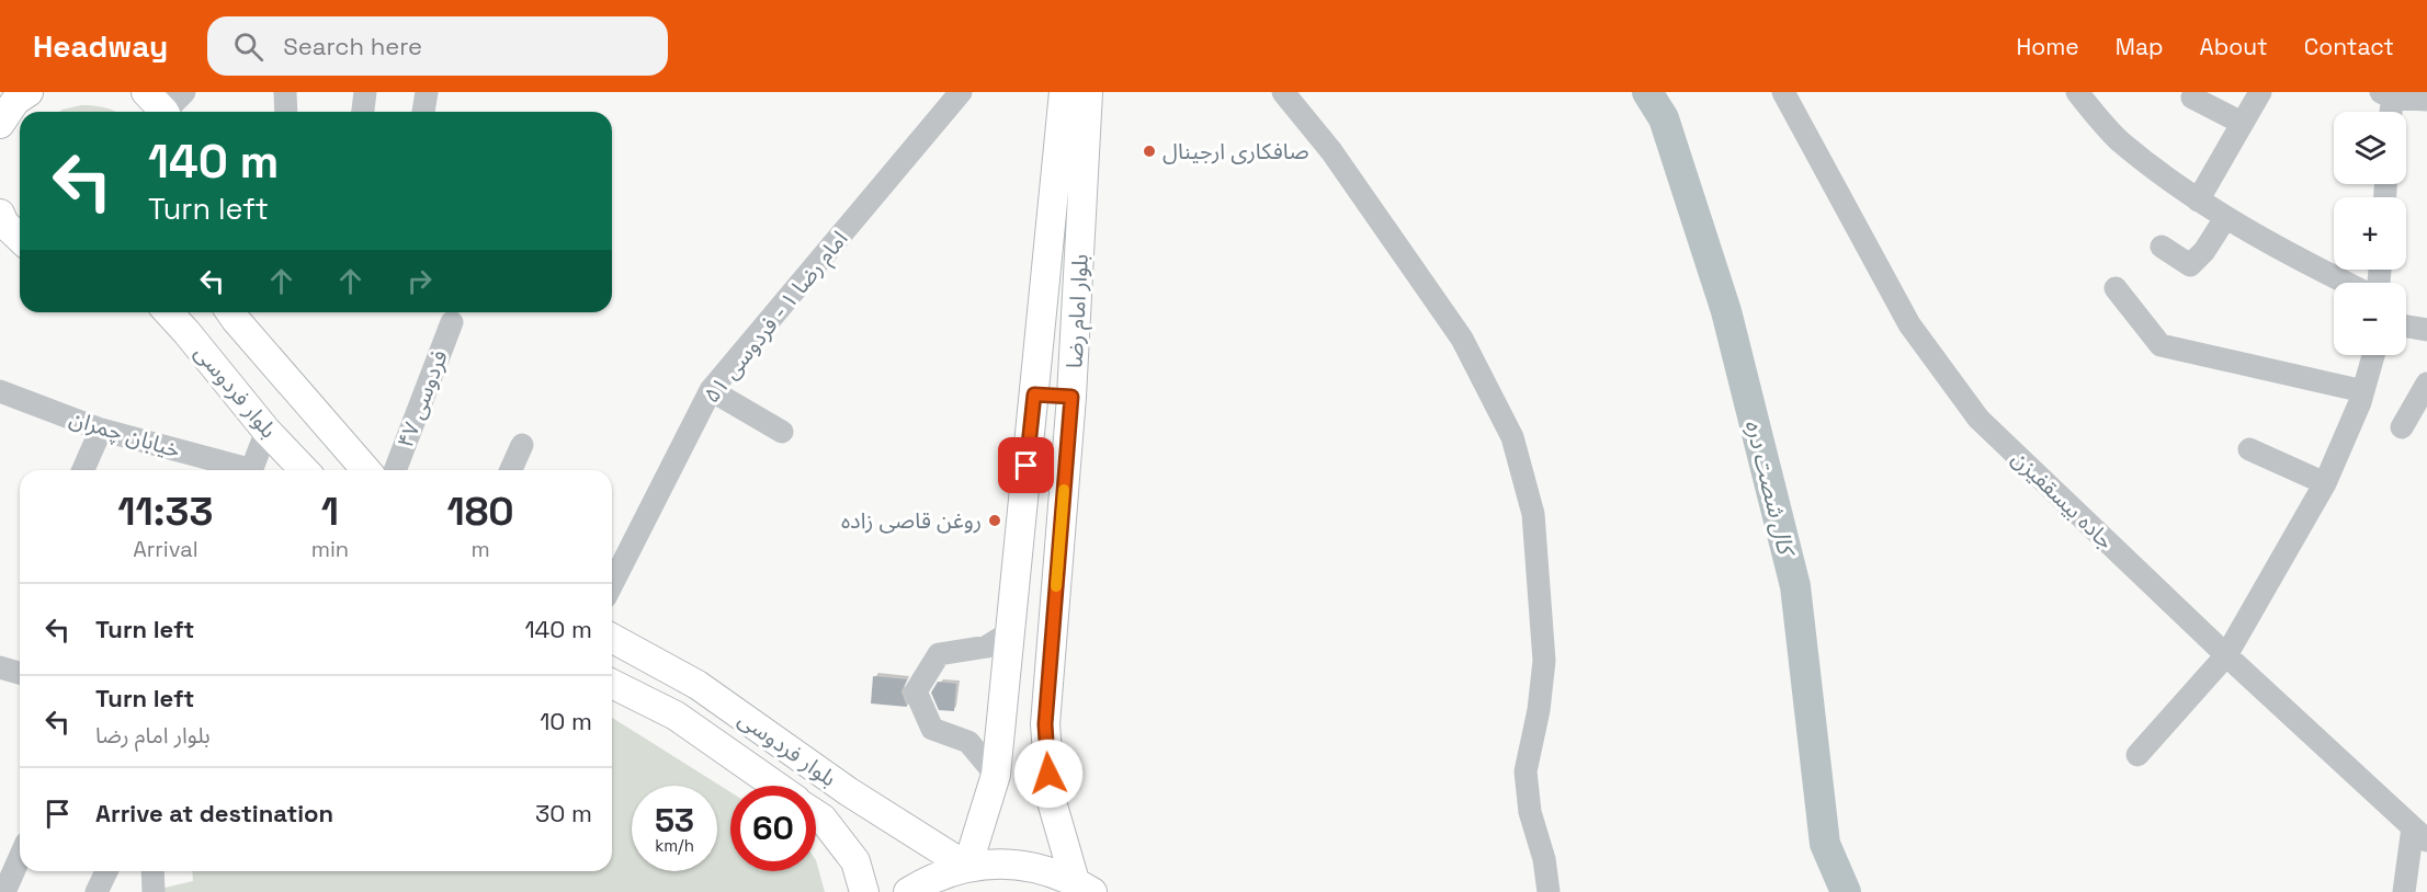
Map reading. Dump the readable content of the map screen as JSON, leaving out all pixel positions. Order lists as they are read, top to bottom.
{
  "streets": {
    "main road": ["بلوار امام رضا", "بلوار فردوسی"],
    "street": [
      "امام رضا ۱ - فردوسی ۵۱",
      "فردوسی ۴۷",
      "خیابان چمران",
      "جاده بیسقفیزن"
    ]
  },
  "crossings": [
    ["بلوار امام رضا", "بلوار فردوسی"]
  ],
  "water": ["کال شصت دره"],
  "places": ["صافکاری ارجینال", "روغن قاصی زاده"],
  "page": {
    "header": "Headway",
    "search": "Search here",
    "nav": [
      "Home",
      "Map",
      "About",
      "Contact"
    ],
    "map_buttons": ["+", "−"],
    "turn": ["140 m", "Turn left"],
    "eta": [
      "11:33",
      "Arrival",
      "1",
      "min",
      "180",
      "m"
    ],
    "list": [
      {
        "name": "Turn left",
        "value": "140 m"
      },
      {
        "name": "Turn left",
        "note": "بلوار امام رضا",
        "value": "10 m"
      },
      {
        "name": "Arrive at destination",
        "value": "30 m"
      }
    ],
    "speed": "53 km/h",
    "limit": "60"
  }
}
